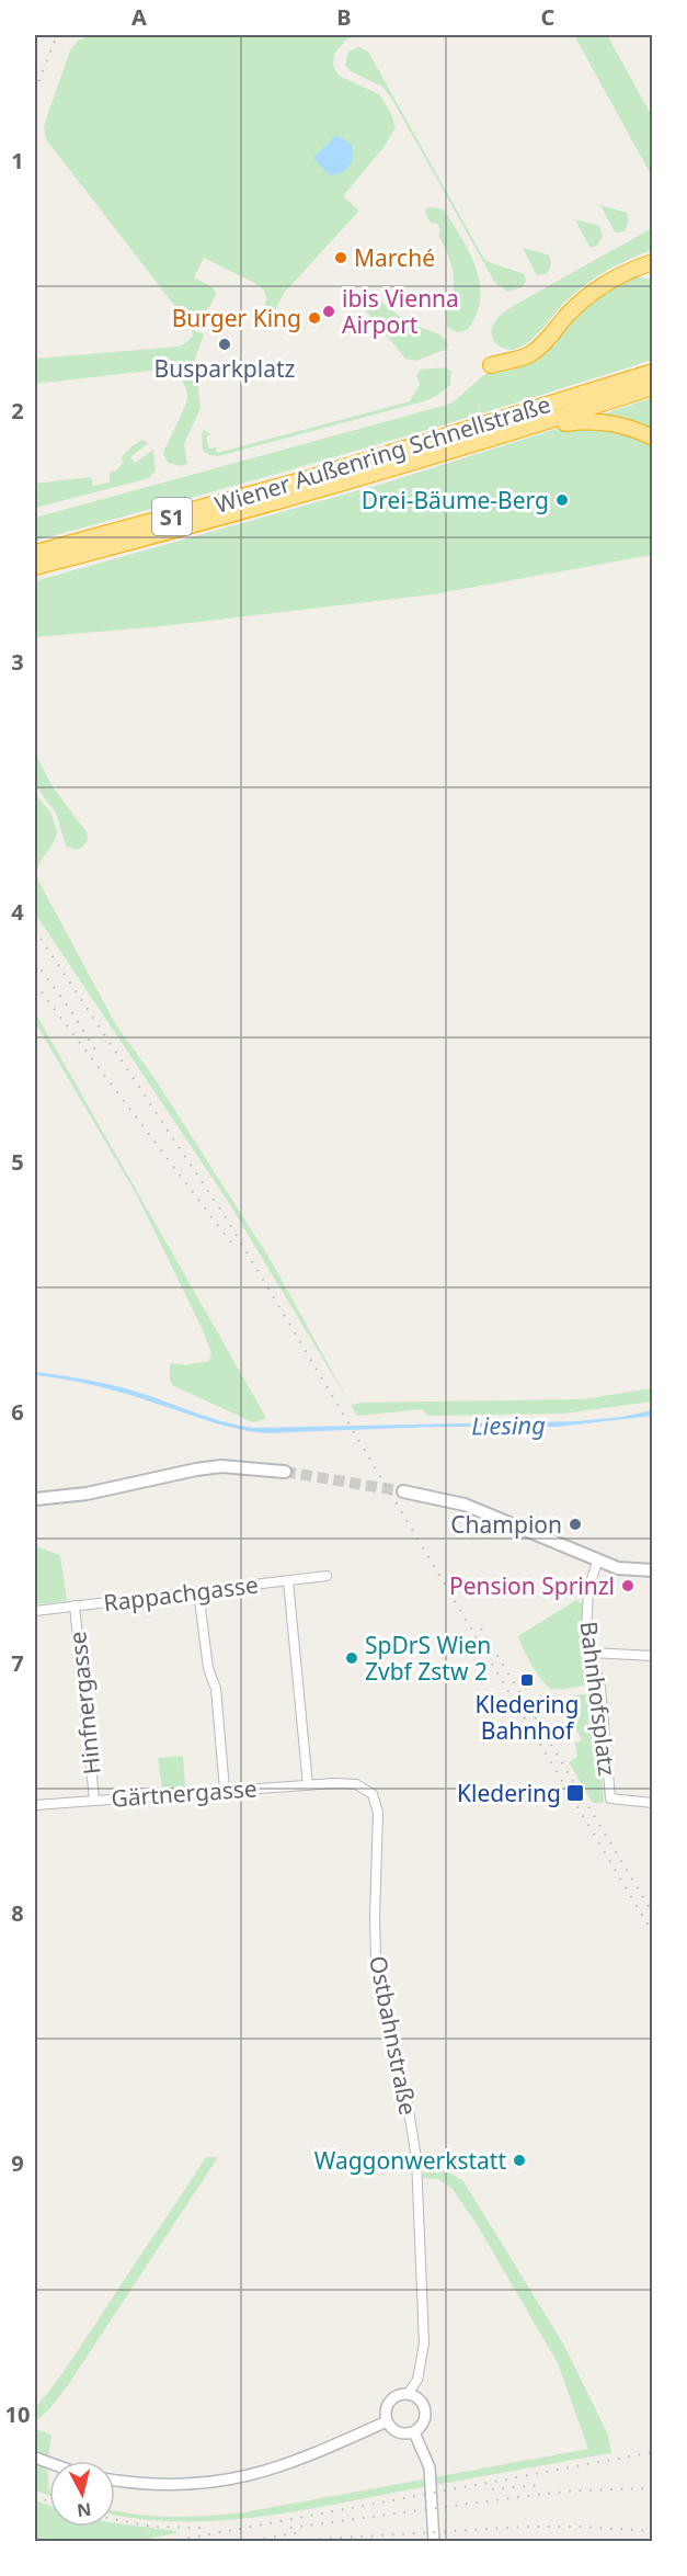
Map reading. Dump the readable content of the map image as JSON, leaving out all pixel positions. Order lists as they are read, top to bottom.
{
  "streets": {
    "highway": ["Wiener Außenring Schnellstraße", "S1"],
    "street": [
      "Rappachgasse",
      "Bahnhofsplatz",
      "Hinfnergasse",
      "Gärtnergasse",
      "Ostbahnstraße"
    ]
  },
  "crossings": [
    ["Rappachgasse", "Hinfnergasse"],
    ["Hinfnergasse", "Gärtnergasse"],
    ["Gärtnergasse", "Ostbahnstraße"]
  ],
  "water": ["Liesing"],
  "places": {
    "other": [
      "Marché",
      "ibis Vienna Airport",
      "Burger King",
      "Busparkplatz",
      "Drei-Bäume-Berg",
      "Champion",
      "Pension Sprinzl",
      "SpDrS Wien Zvbf Zstw 2",
      "Waggonwerkstatt"
    ],
    "transit": ["Kledering Bahnhof", "Kledering"]
  },
  "north": "bottom",
  "grid": {
    "columns": ["A", "B", "C"],
    "rows": [
      "1",
      "2",
      "3",
      "4",
      "5",
      "6",
      "7",
      "8",
      "9",
      "10"
    ]
  }
}
